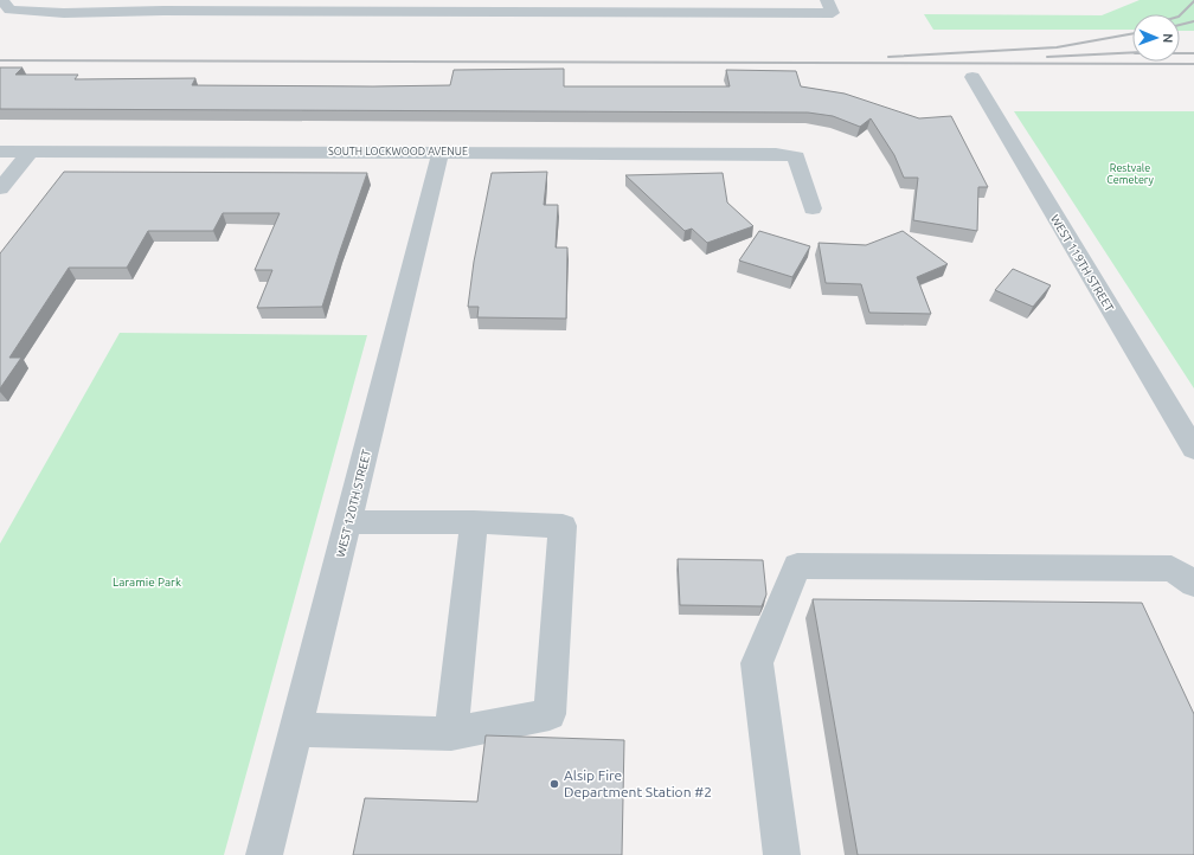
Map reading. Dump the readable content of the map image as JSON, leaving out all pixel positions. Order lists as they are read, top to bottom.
{
  "streets": {
    "street": ["SOUTH LOCKWOOD AVENUE", "WEST 119TH STREET", "WEST 120TH STREET"]
  },
  "crossings": [
    ["SOUTH LOCKWOOD AVENUE", "WEST 120TH STREET"]
  ],
  "parks": ["Restvale Cemetery", "Laramie Park"],
  "places": ["Alsip Fire Department Station #2"],
  "north": "right"
}
